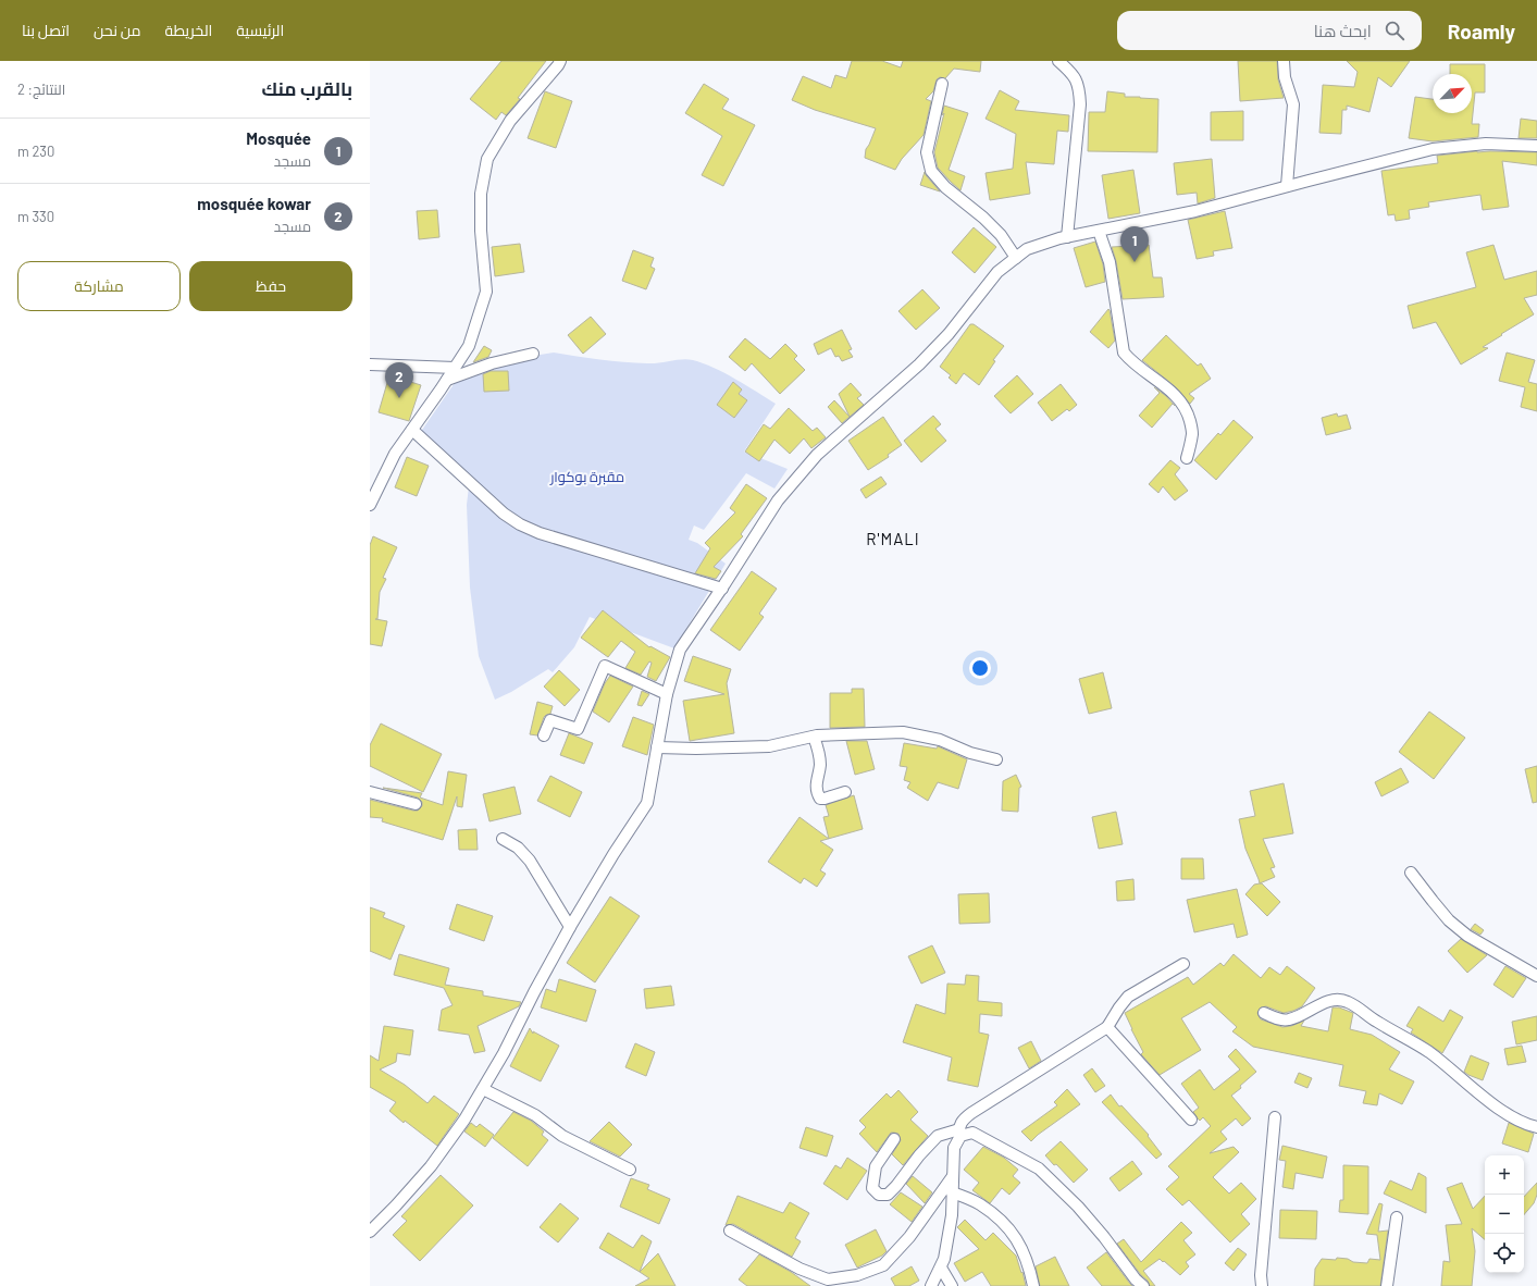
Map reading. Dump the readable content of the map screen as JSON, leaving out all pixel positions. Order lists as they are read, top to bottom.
{
  "districts": ["R'MALI"],
  "parks": ["مقبرة بوكوار"],
  "north": "top right",
  "page": {
    "header": "Roamly",
    "search": "ابحث هنا",
    "nav": [
      "الرئيسية",
      "الخريطة",
      "من نحن",
      "اتصل بنا"
    ],
    "heading": ["بالقرب منك", "النتائج: 2"],
    "list": [
      {
        "mark": "1",
        "name": "Mosquée",
        "note": "مسجد",
        "value": "230 m"
      },
      {
        "mark": "2",
        "name": "mosquée kowar",
        "note": "مسجد",
        "value": "330 m"
      }
    ],
    "pins": ["1", "2"],
    "buttons": ["حفظ", "مشاركة"],
    "map_buttons": ["+", "−"]
  }
}
